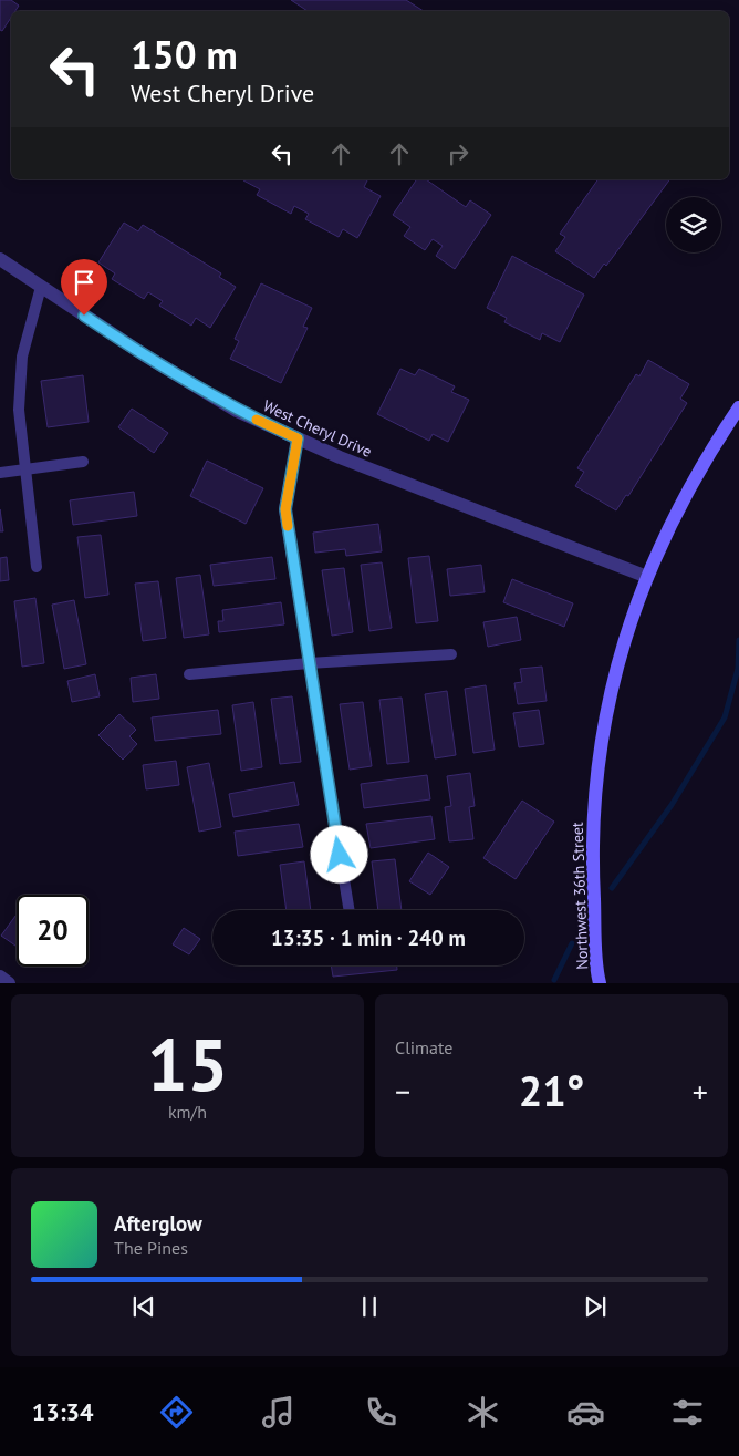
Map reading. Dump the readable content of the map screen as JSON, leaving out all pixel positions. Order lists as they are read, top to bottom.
{
  "streets": {
    "main road": ["Northwest 36th Street"],
    "street": ["West Cheryl Drive"]
  },
  "crossings": [
    ["West Cheryl Drive", "Northwest 36th Street"]
  ],
  "page": {
    "turn": ["150 m", "West Cheryl Drive"],
    "limit": "20",
    "trip": "13:35 · 1 min · 240 m",
    "tile": [
      ["15", "km/h"],
      "Climate"
    ],
    "heat": ["−", "21°", "+"],
    "song": ["Afterglow", "The Pines"],
    "tabs": "13:34"
  }
}
